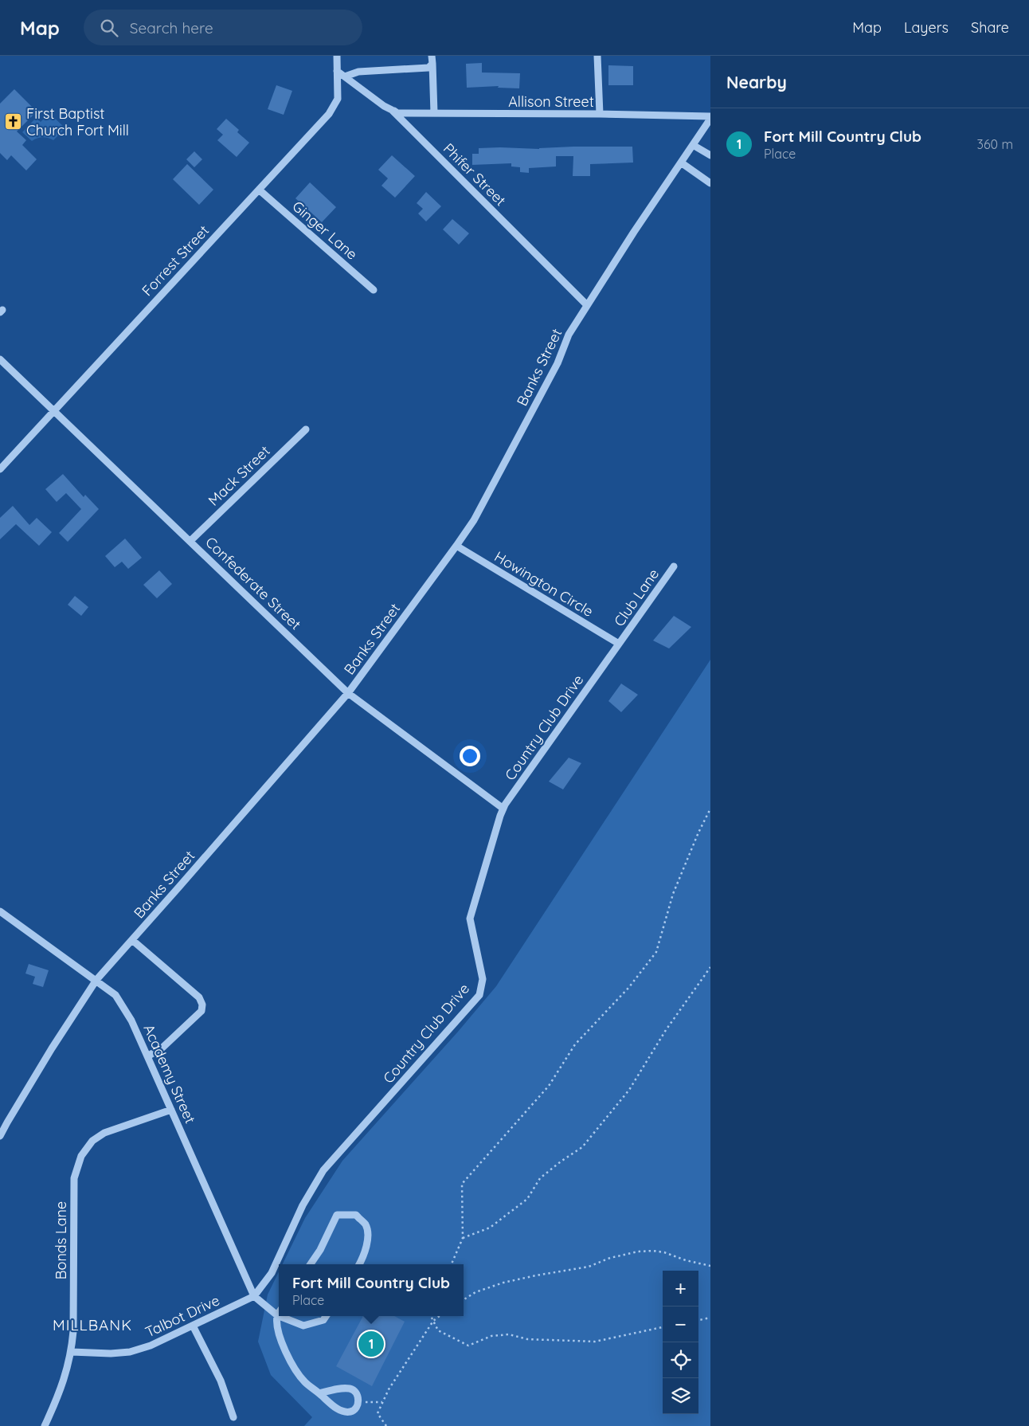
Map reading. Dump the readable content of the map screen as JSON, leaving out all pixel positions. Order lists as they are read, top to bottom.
{
  "streets": {
    "street": [
      "Allison Street",
      "Phifer Street",
      "Ginger Lane",
      "Forrest Street",
      "Banks Street",
      "Mack Street",
      "Confederate Street",
      "Howington Circle",
      "Club Lane",
      "Country Club Drive",
      "Academy Street",
      "Bonds Lane",
      "Talbot Drive"
    ]
  },
  "crossings": [
    ["Allison Street", "Phifer Street"],
    ["Allison Street", "Banks Street"],
    ["Phifer Street", "Forrest Street"],
    ["Phifer Street", "Banks Street"],
    ["Ginger Lane", "Forrest Street"],
    ["Forrest Street", "Confederate Street"],
    ["Banks Street", "Confederate Street"],
    ["Banks Street", "Howington Circle"],
    ["Banks Street", "Academy Street"],
    ["Mack Street", "Confederate Street"],
    ["Confederate Street", "Country Club Drive"],
    ["Howington Circle", "Club Lane"],
    ["Howington Circle", "Country Club Drive"],
    ["Club Lane", "Country Club Drive"],
    ["Country Club Drive", "Academy Street"],
    ["Country Club Drive", "Talbot Drive"],
    ["Academy Street", "Bonds Lane"],
    ["Academy Street", "Talbot Drive"],
    ["Bonds Lane", "Talbot Drive"]
  ],
  "districts": ["MILLBANK"],
  "places": {
    "church": ["First Baptist Church Fort Mill"]
  },
  "page": {
    "header": "Map",
    "search": "Search here",
    "nav": ["Map", "Layers", "Share"],
    "heading": "Nearby",
    "list": [
      {
        "mark": "1",
        "name": "Fort Mill Country Club",
        "note": "Place",
        "value": "360 m"
      }
    ],
    "popup": ["Fort Mill Country Club", "Place"],
    "map_buttons": ["+", "−"],
    "pins": "1"
  }
}
